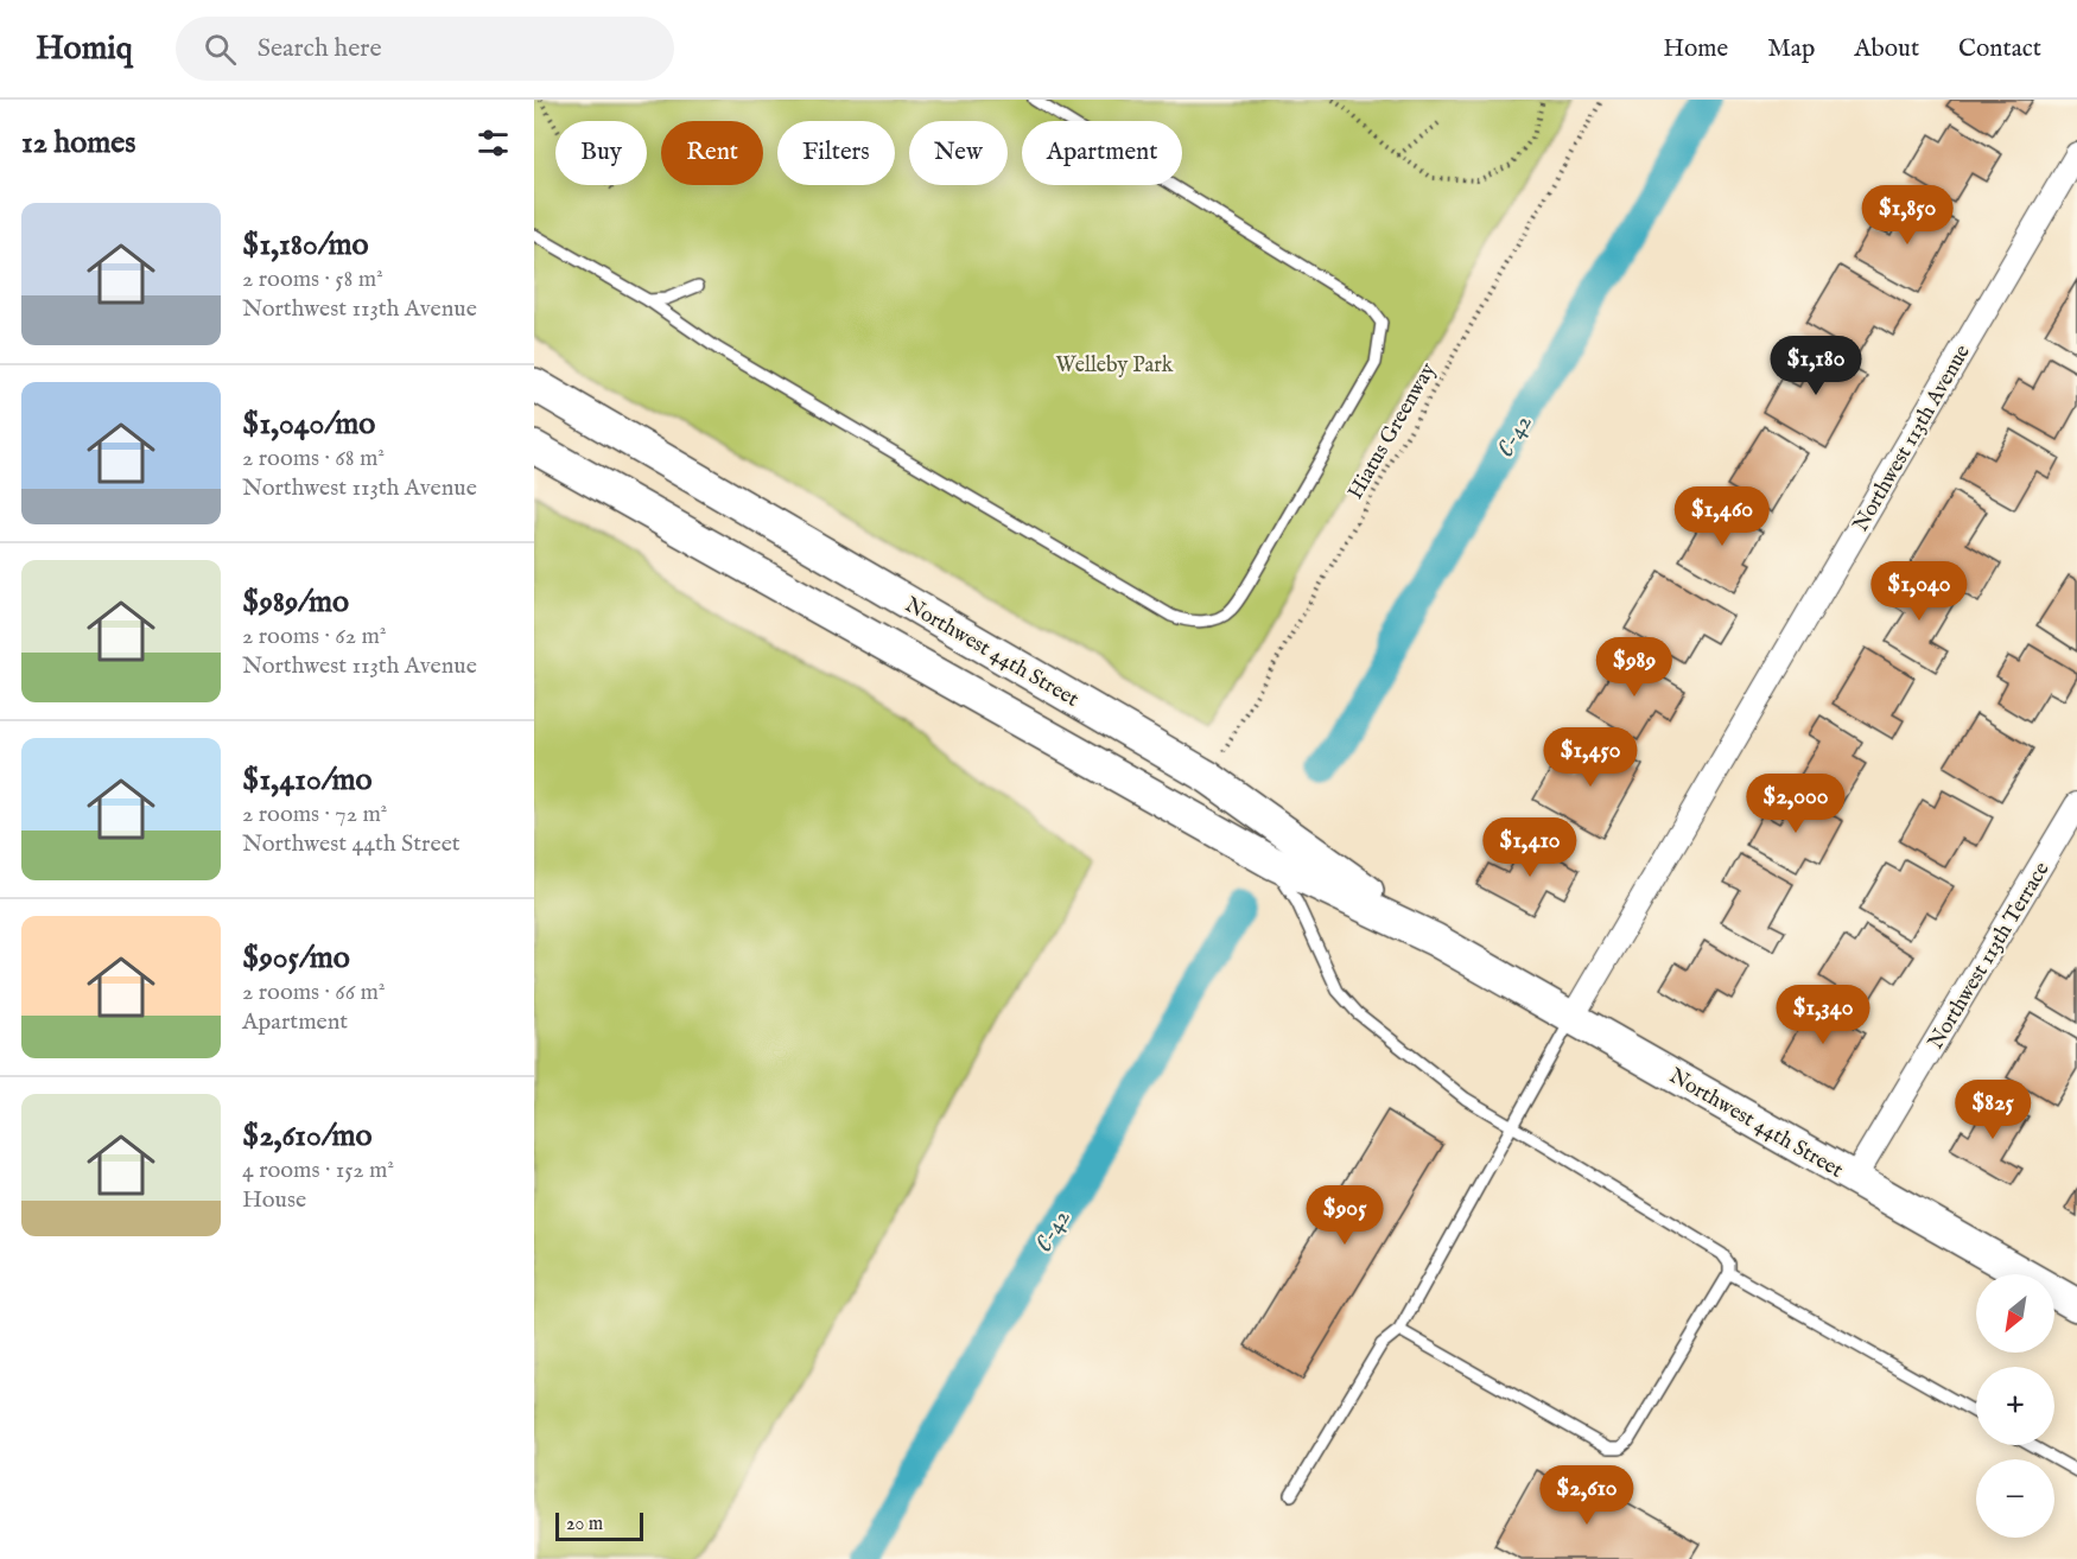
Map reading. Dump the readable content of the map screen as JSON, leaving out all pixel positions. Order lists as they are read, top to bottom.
{
  "streets": {
    "street": ["Northwest 113th Avenue", "Northwest 44th Street", "Northwest 113th Terrace"],
    "path": ["Hiatus Greenway"]
  },
  "crossings": [
    ["Hiatus Greenway", "Northwest 44th Street"],
    ["Northwest 113th Avenue", "Northwest 44th Street"],
    ["Northwest 44th Street", "Northwest 113th Terrace"]
  ],
  "water": ["C-42"],
  "parks": ["Welleby Park"],
  "scale_bar": "20 m",
  "north": "bottom left",
  "page": {
    "header": "Homiq",
    "search": "Search here",
    "nav": [
      "Home",
      "Map",
      "About",
      "Contact"
    ],
    "heading": "12 homes",
    "chip": [
      "Buy",
      "Rent",
      "Filters",
      "New",
      "Apartment"
    ],
    "list": [
      {
        "name": "$1,180/mo",
        "note": "2 rooms · 58 m² · Northwest 113th Avenue"
      },
      {
        "name": "$1,040/mo",
        "note": "2 rooms · 68 m² · Northwest 113th Avenue"
      },
      {
        "name": "$989/mo",
        "note": "2 rooms · 62 m² · Northwest 113th Avenue"
      },
      {
        "name": "$1,410/mo",
        "note": "2 rooms · 72 m² · Northwest 44th Street"
      },
      {
        "name": "$905/mo",
        "note": "2 rooms · 66 m² · Apartment"
      },
      {
        "name": "$2,610/mo",
        "note": "4 rooms · 152 m² · House"
      }
    ],
    "price": [
      "$1,850",
      "$1,180",
      "$1,460",
      "$1,040",
      "$989",
      "$1,450",
      "$2,000",
      "$1,410",
      "$1,340",
      "$825",
      "$905",
      "$2,610"
    ],
    "map_buttons": ["+", "−"],
    "scale": "20 m"
  }
}
